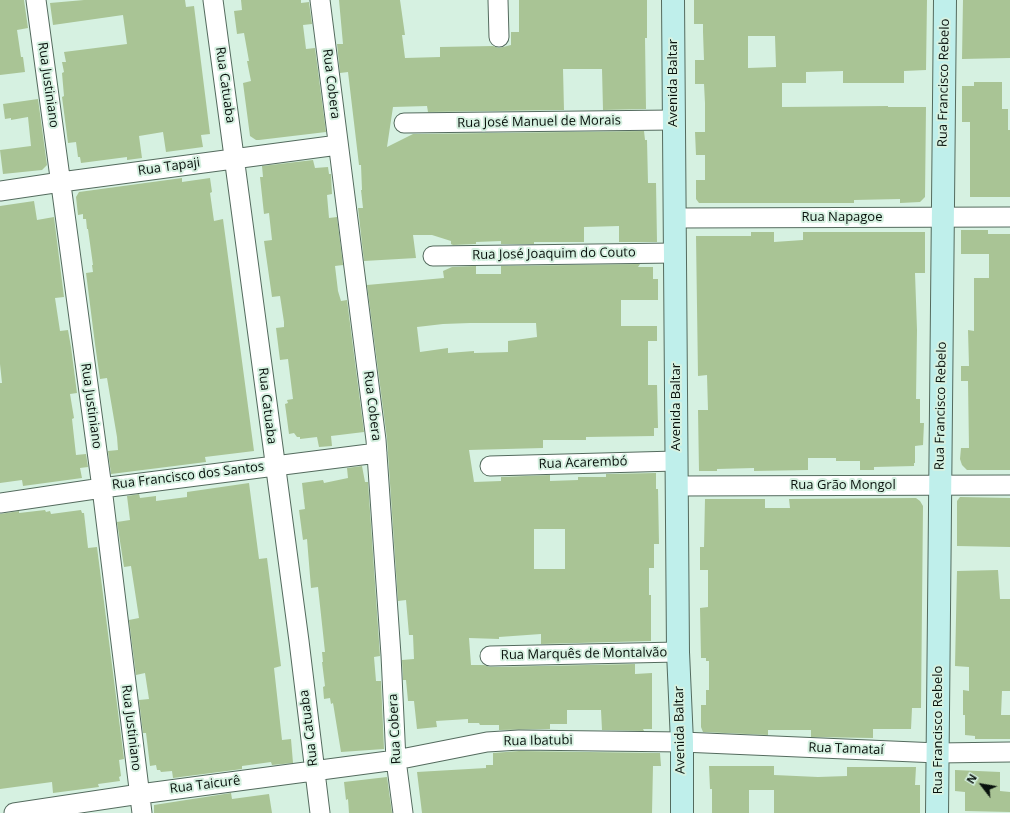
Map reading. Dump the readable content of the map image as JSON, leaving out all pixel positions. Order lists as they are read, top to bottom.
{
  "streets": {
    "street": [
      "Avenida Baltar",
      "Rua Francisco Rebelo",
      "Rua Cobera",
      "Rua Justiniano",
      "Rua Catuaba",
      "Rua José Manuel de Morais",
      "Rua Tapaji",
      "Rua Napagoe",
      "Rua José Joaquim do Couto",
      "Rua Acarembó",
      "Rua Francisco dos Santos",
      "Rua Grão Mongol",
      "Rua Marquês de Montalvão",
      "Rua Ibatubi",
      "Rua Tamataí",
      "Rua Taicurê"
    ]
  },
  "crossings": [
    ["Avenida Baltar", "Rua José Manuel de Morais"],
    ["Avenida Baltar", "Rua Napagoe"],
    ["Avenida Baltar", "Rua José Joaquim do Couto"],
    ["Avenida Baltar", "Rua Acarembó"],
    ["Avenida Baltar", "Rua Grão Mongol"],
    ["Avenida Baltar", "Rua Marquês de Montalvão"],
    ["Avenida Baltar", "Rua Ibatubi"],
    ["Avenida Baltar", "Rua Tamataí"],
    ["Rua Francisco Rebelo", "Rua Napagoe"],
    ["Rua Francisco Rebelo", "Rua Grão Mongol"],
    ["Rua Francisco Rebelo", "Rua Tamataí"],
    ["Rua Cobera", "Rua Tapaji"],
    ["Rua Cobera", "Rua Francisco dos Santos"],
    ["Rua Cobera", "Rua Ibatubi"],
    ["Rua Cobera", "Rua Taicurê"],
    ["Rua Justiniano", "Rua Tapaji"],
    ["Rua Justiniano", "Rua Francisco dos Santos"],
    ["Rua Justiniano", "Rua Taicurê"],
    ["Rua Catuaba", "Rua Tapaji"],
    ["Rua Catuaba", "Rua Francisco dos Santos"],
    ["Rua Catuaba", "Rua Taicurê"],
    ["Rua Ibatubi", "Rua Tamataí"],
    ["Rua Ibatubi", "Rua Taicurê"]
  ],
  "north": "top left"
}
